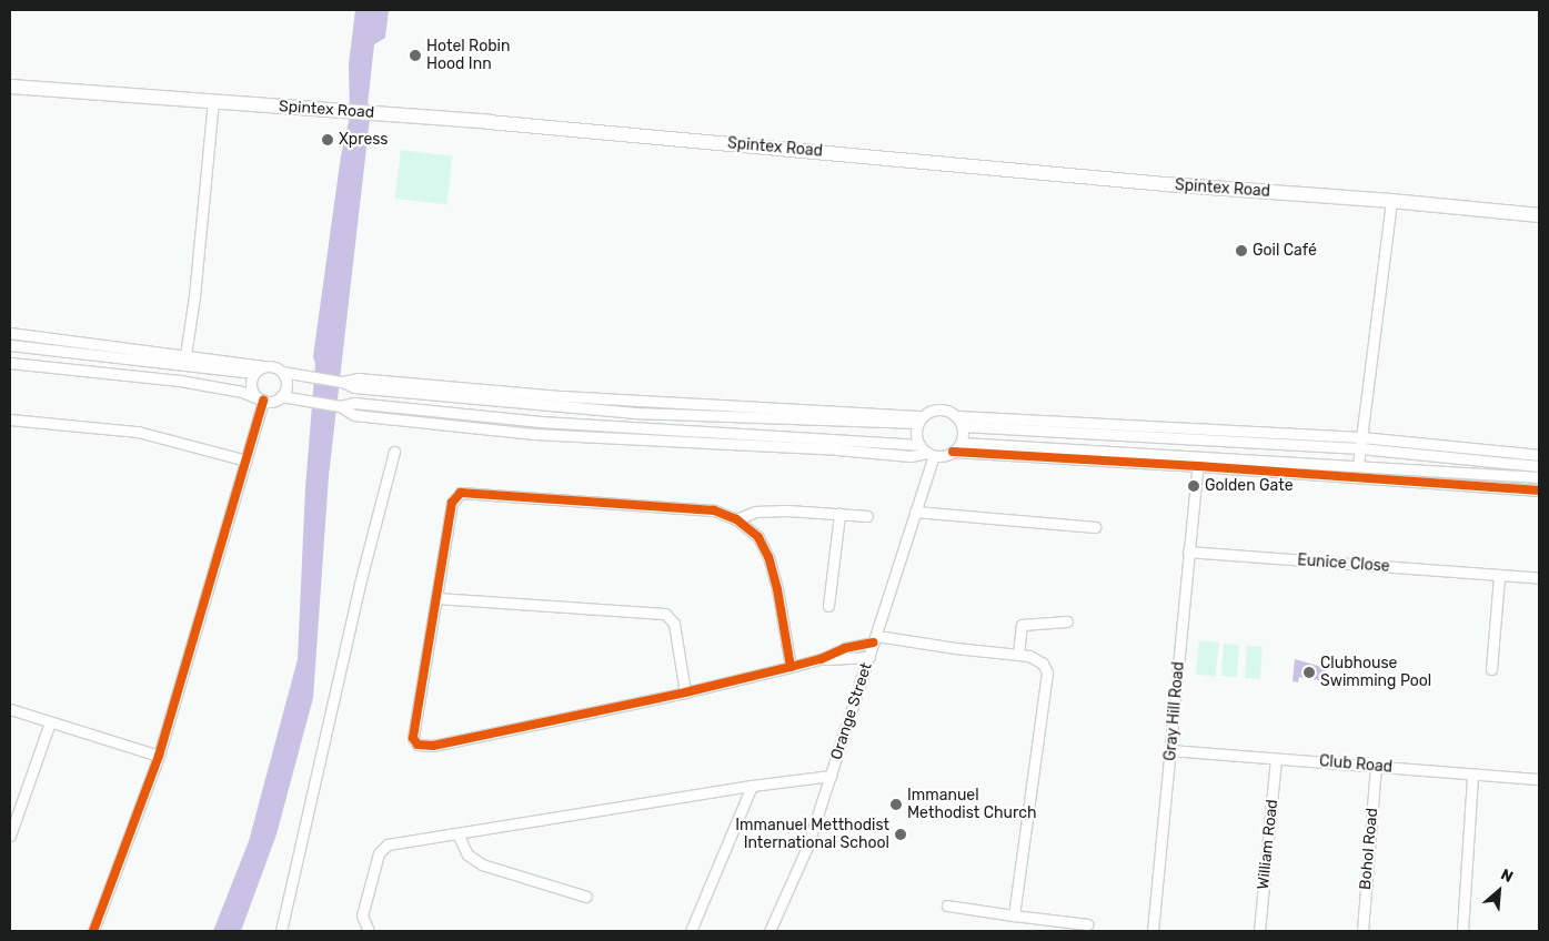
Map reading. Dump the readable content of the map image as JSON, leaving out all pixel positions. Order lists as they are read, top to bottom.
{
  "streets": {
    "main road": ["Spintex Road"],
    "street": [
      "Eunice Close",
      "Orange Street",
      "Gray Hill Road",
      "Club Road",
      "William Road",
      "Bohol Road"
    ]
  },
  "crossings": [
    ["Eunice Close", "Gray Hill Road"],
    ["Gray Hill Road", "Club Road"],
    ["Club Road", "William Road"],
    ["Club Road", "Bohol Road"]
  ],
  "places": [
    "Hotel Robin Hood Inn",
    "Xpress",
    "Goil Café",
    "Golden Gate",
    "Clubhouse Swimming Pool",
    "Immanuel Methodist Church",
    "Immanuel Metthodist International School"
  ],
  "north": "top right"
}
